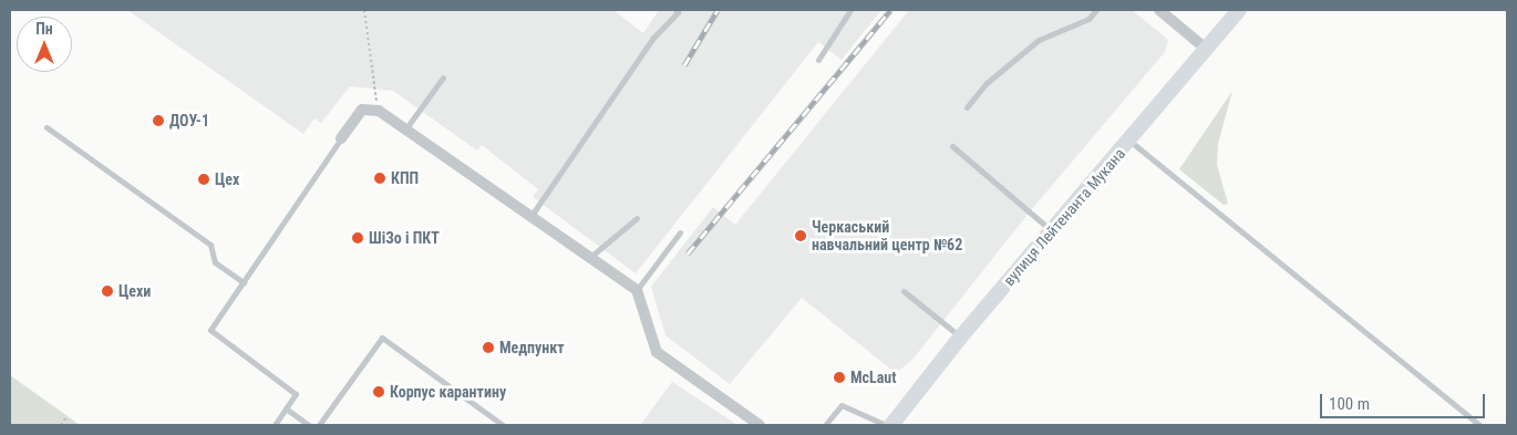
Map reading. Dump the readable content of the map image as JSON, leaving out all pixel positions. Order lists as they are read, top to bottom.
{
  "streets": {
    "main road": ["вулиця Лейтенанта Мукана"]
  },
  "places": [
    "ДОУ-1",
    "КПП",
    "Цех",
    "Черкаський навчальний центр №62",
    "ШіЗо і ПКТ",
    "Цехи",
    "Медпункт",
    "McLaut",
    "Корпус карантину"
  ],
  "scale_bar": "100 m",
  "north": "top"
}
